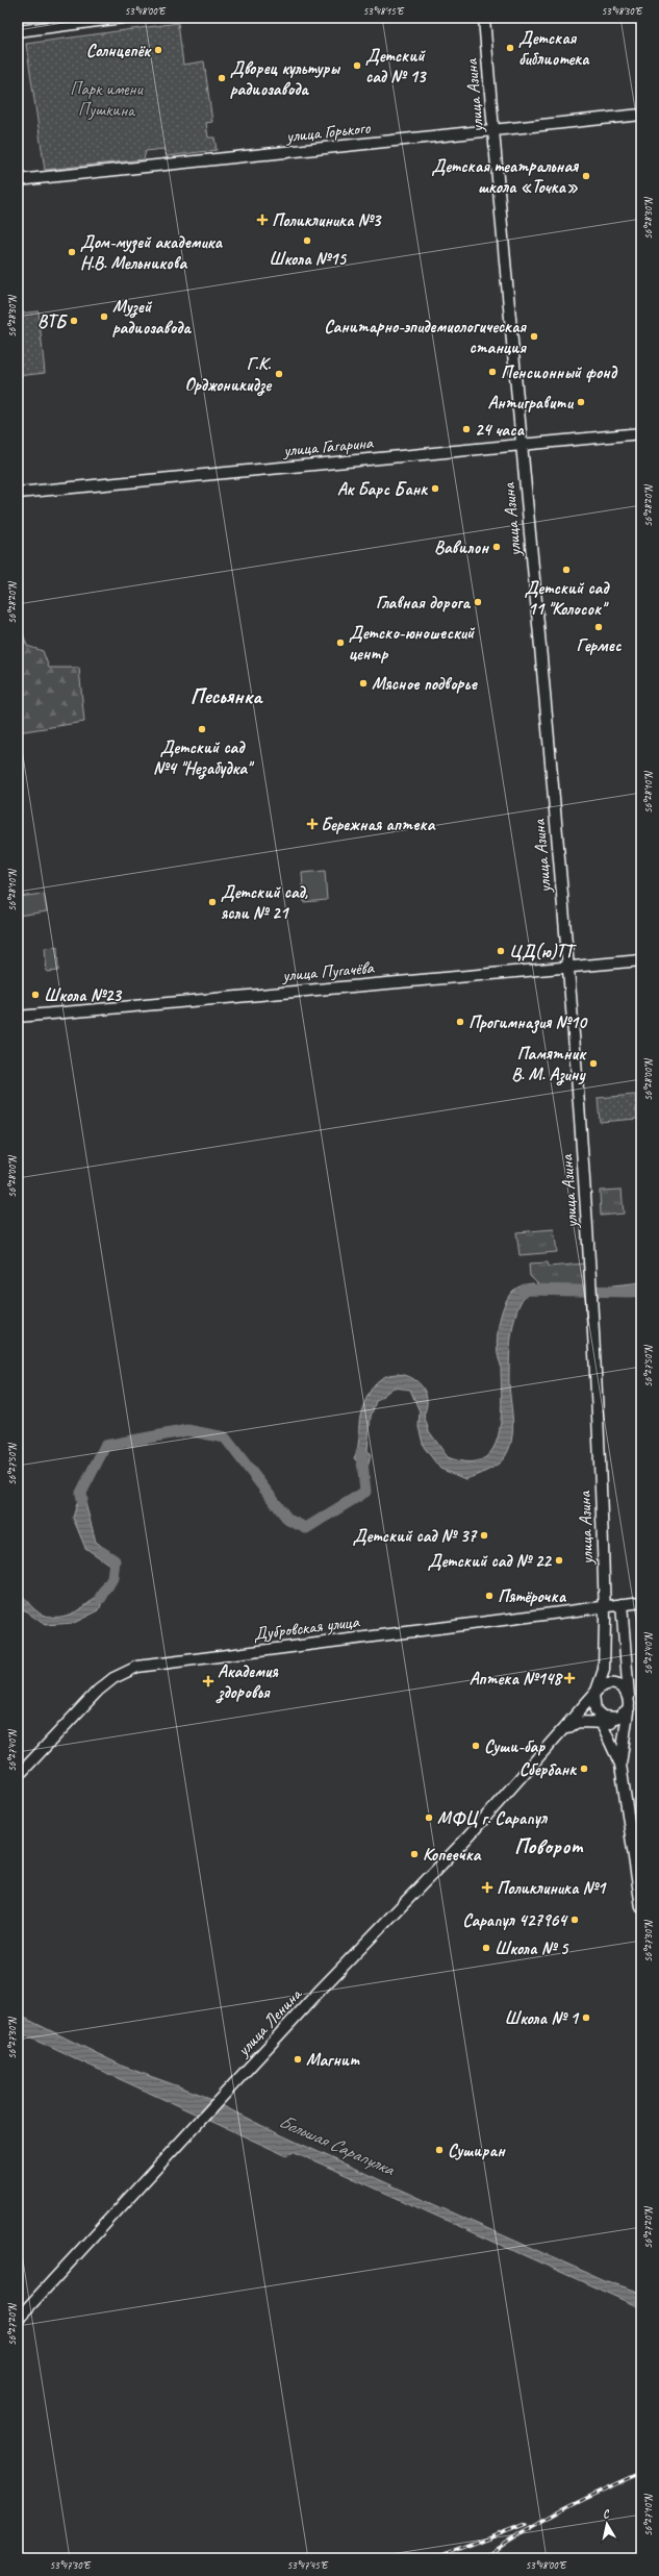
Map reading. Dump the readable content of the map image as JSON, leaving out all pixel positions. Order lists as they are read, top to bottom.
{
  "streets": {
    "main road": [
      "улица Азина",
      "улица Горького",
      "улица Гагарина",
      "улица Пугачёва",
      "Дубровская улица",
      "улица Ленина"
    ]
  },
  "crossings": [
    ["улица Азина", "улица Горького"],
    ["улица Азина", "улица Гагарина"],
    ["улица Азина", "улица Пугачёва"],
    ["улица Азина", "Дубровская улица"],
    ["улица Азина", "улица Ленина"]
  ],
  "districts": ["Песьянка", "Поворот"],
  "water": ["Большая Сарапулка"],
  "parks": ["Парк имени Пушкина"],
  "places": {
    "other": [
      "Детская библиотека",
      "Солнцепёк",
      "Детский сад № 13",
      "Дворец культуры радиозавода",
      "Детская театральная школа «Точка»",
      "Школа №15",
      "Дом-музей академика Н.В. Мельникова",
      "Музей радиозавода",
      "ВТБ",
      "Санитарно-эпидемиологическая станция",
      "Пенсионный фонд",
      "Г.К. Орджоникидзе",
      "Антигравити",
      "24 часа",
      "Ак Барс Банк",
      "Вавилон",
      "Детский сад 11 \"Колосок\"",
      "Главная дорога",
      "Гермес",
      "Детско-юношеский центр",
      "Мясное подворье",
      "Детский сад №4 \"Незабудка\"",
      "Детский сад, ясли № 21",
      "ЦД(ю)ТТ",
      "Школа №23",
      "Прогимназия №10",
      "Памятник В. М. Азину",
      "Детский сад № 37",
      "Детский сад № 22",
      "Пятёрочка",
      "Суши-бар",
      "Сбербанк",
      "МФЦ г. Сарапул",
      "Копеечка",
      "Сарапул 427964",
      "Школа № 5",
      "Школа № 1",
      "Магнит",
      "Суширан"
    ],
    "health": [
      "Поликлиника №3",
      "Бережная аптека",
      "Аптека №148",
      "Академия здоровья",
      "Поликлиника №1"
    ]
  },
  "north": "top",
  "coordinates": [
    "53°48'00\"E",
    "53°48'15\"E",
    "53°48'30\"E",
    "56°28'30\"N",
    "56°28'20\"N",
    "56°28'10\"N",
    "56°28'00\"N",
    "56°27'50\"N",
    "56°27'40\"N",
    "56°27'30\"N",
    "56°27'20\"N",
    "56°27'10\"N",
    "53°47'30\"E",
    "53°47'45\"E"
  ]
}
